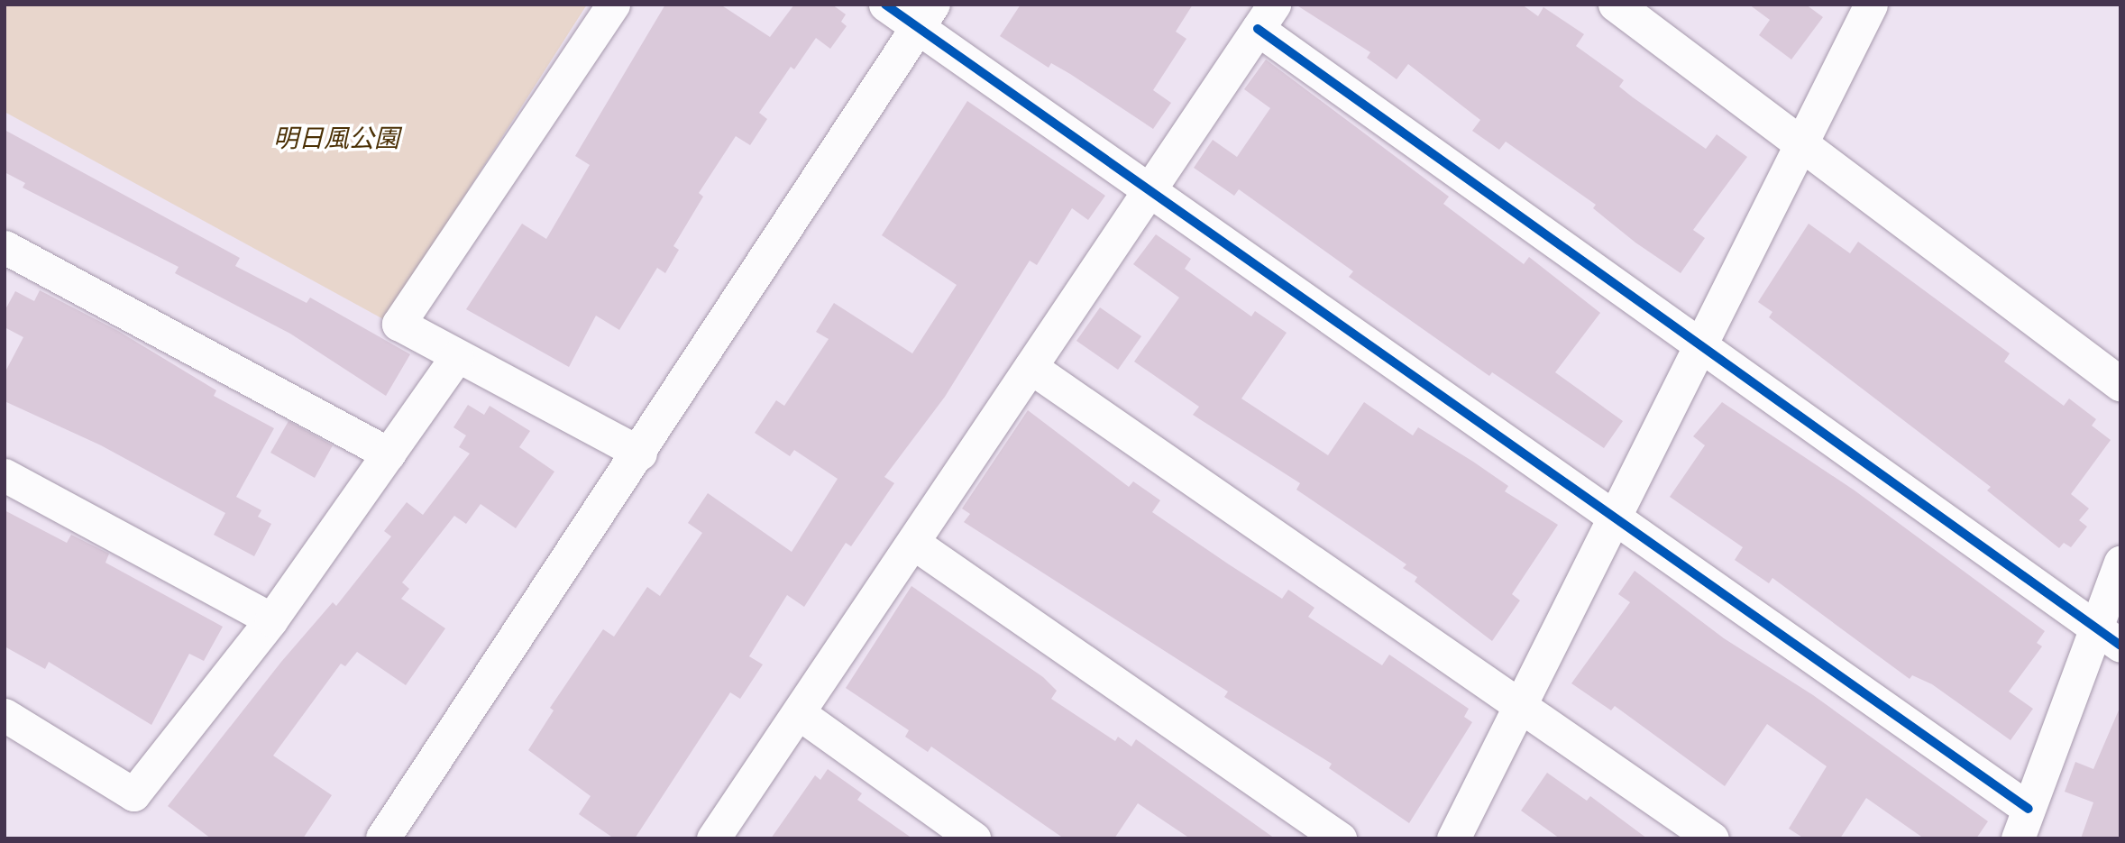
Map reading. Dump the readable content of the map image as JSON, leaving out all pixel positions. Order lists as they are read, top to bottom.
{
  "parks": ["明日風公園"]
}
